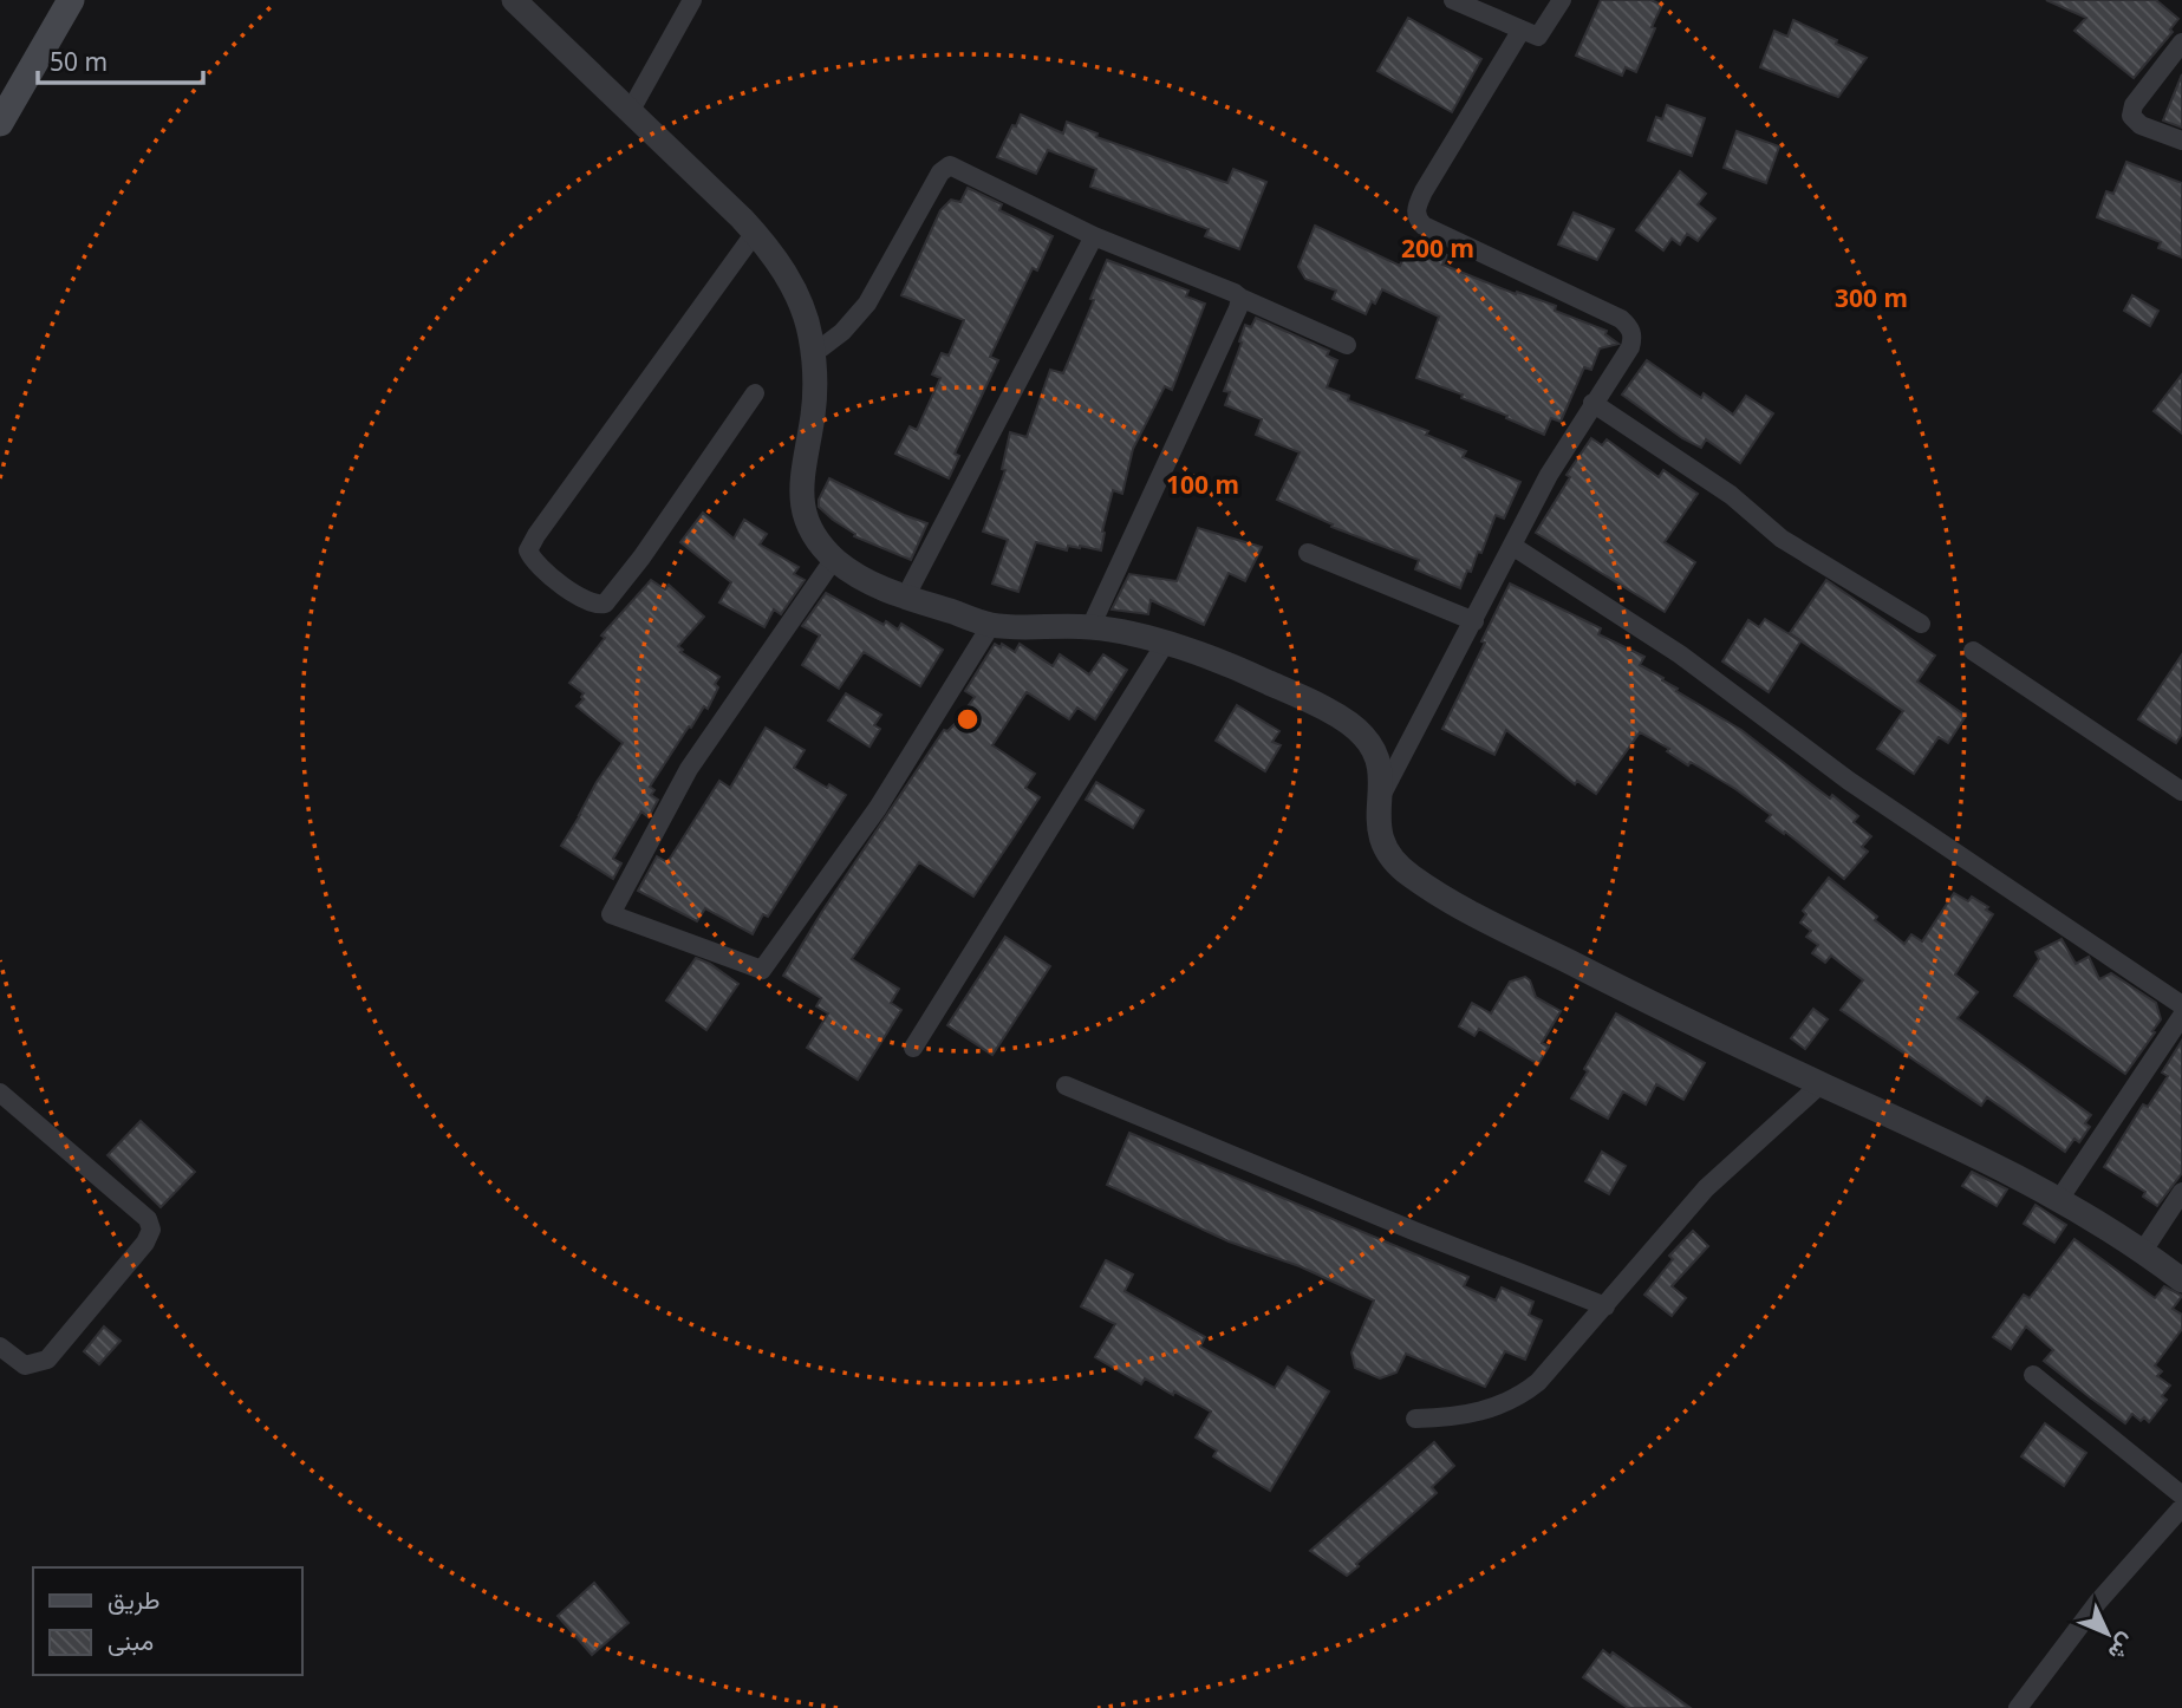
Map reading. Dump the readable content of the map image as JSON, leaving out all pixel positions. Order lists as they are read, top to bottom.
{
  "legend": ["طريق", "مبنى"],
  "scale_bar": "50 m",
  "north": "bottom right",
  "rings": ["200 m", "300 m", "100 m"]
}
